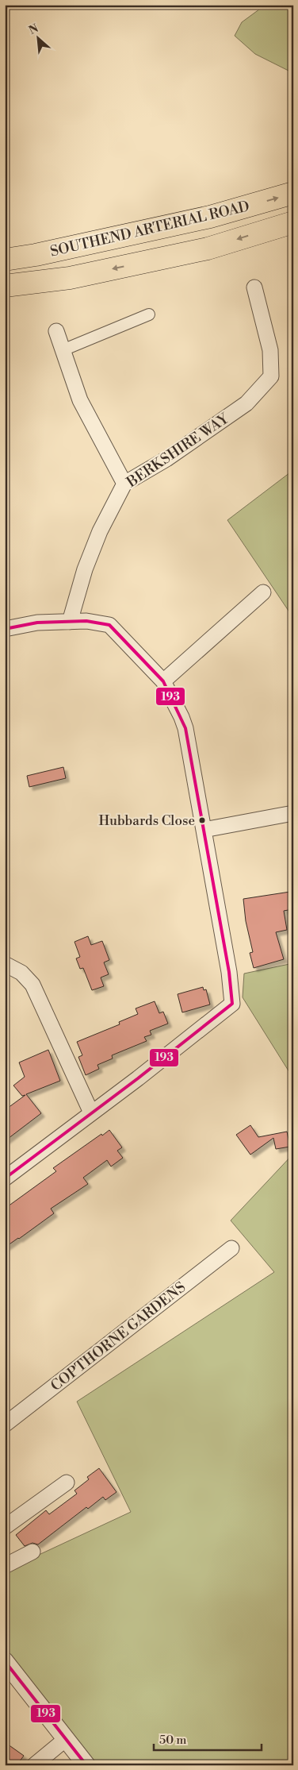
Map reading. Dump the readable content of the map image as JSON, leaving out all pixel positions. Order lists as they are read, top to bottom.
{
  "streets": {
    "highway": ["SOUTHEND ARTERIAL ROAD"],
    "street": ["BERKSHIRE WAY", "COPTHORNE GARDENS"]
  },
  "places": ["Hubbards Close"],
  "lines": ["transit line 193"],
  "scale_bar": "50 m",
  "north": "top left"
}
